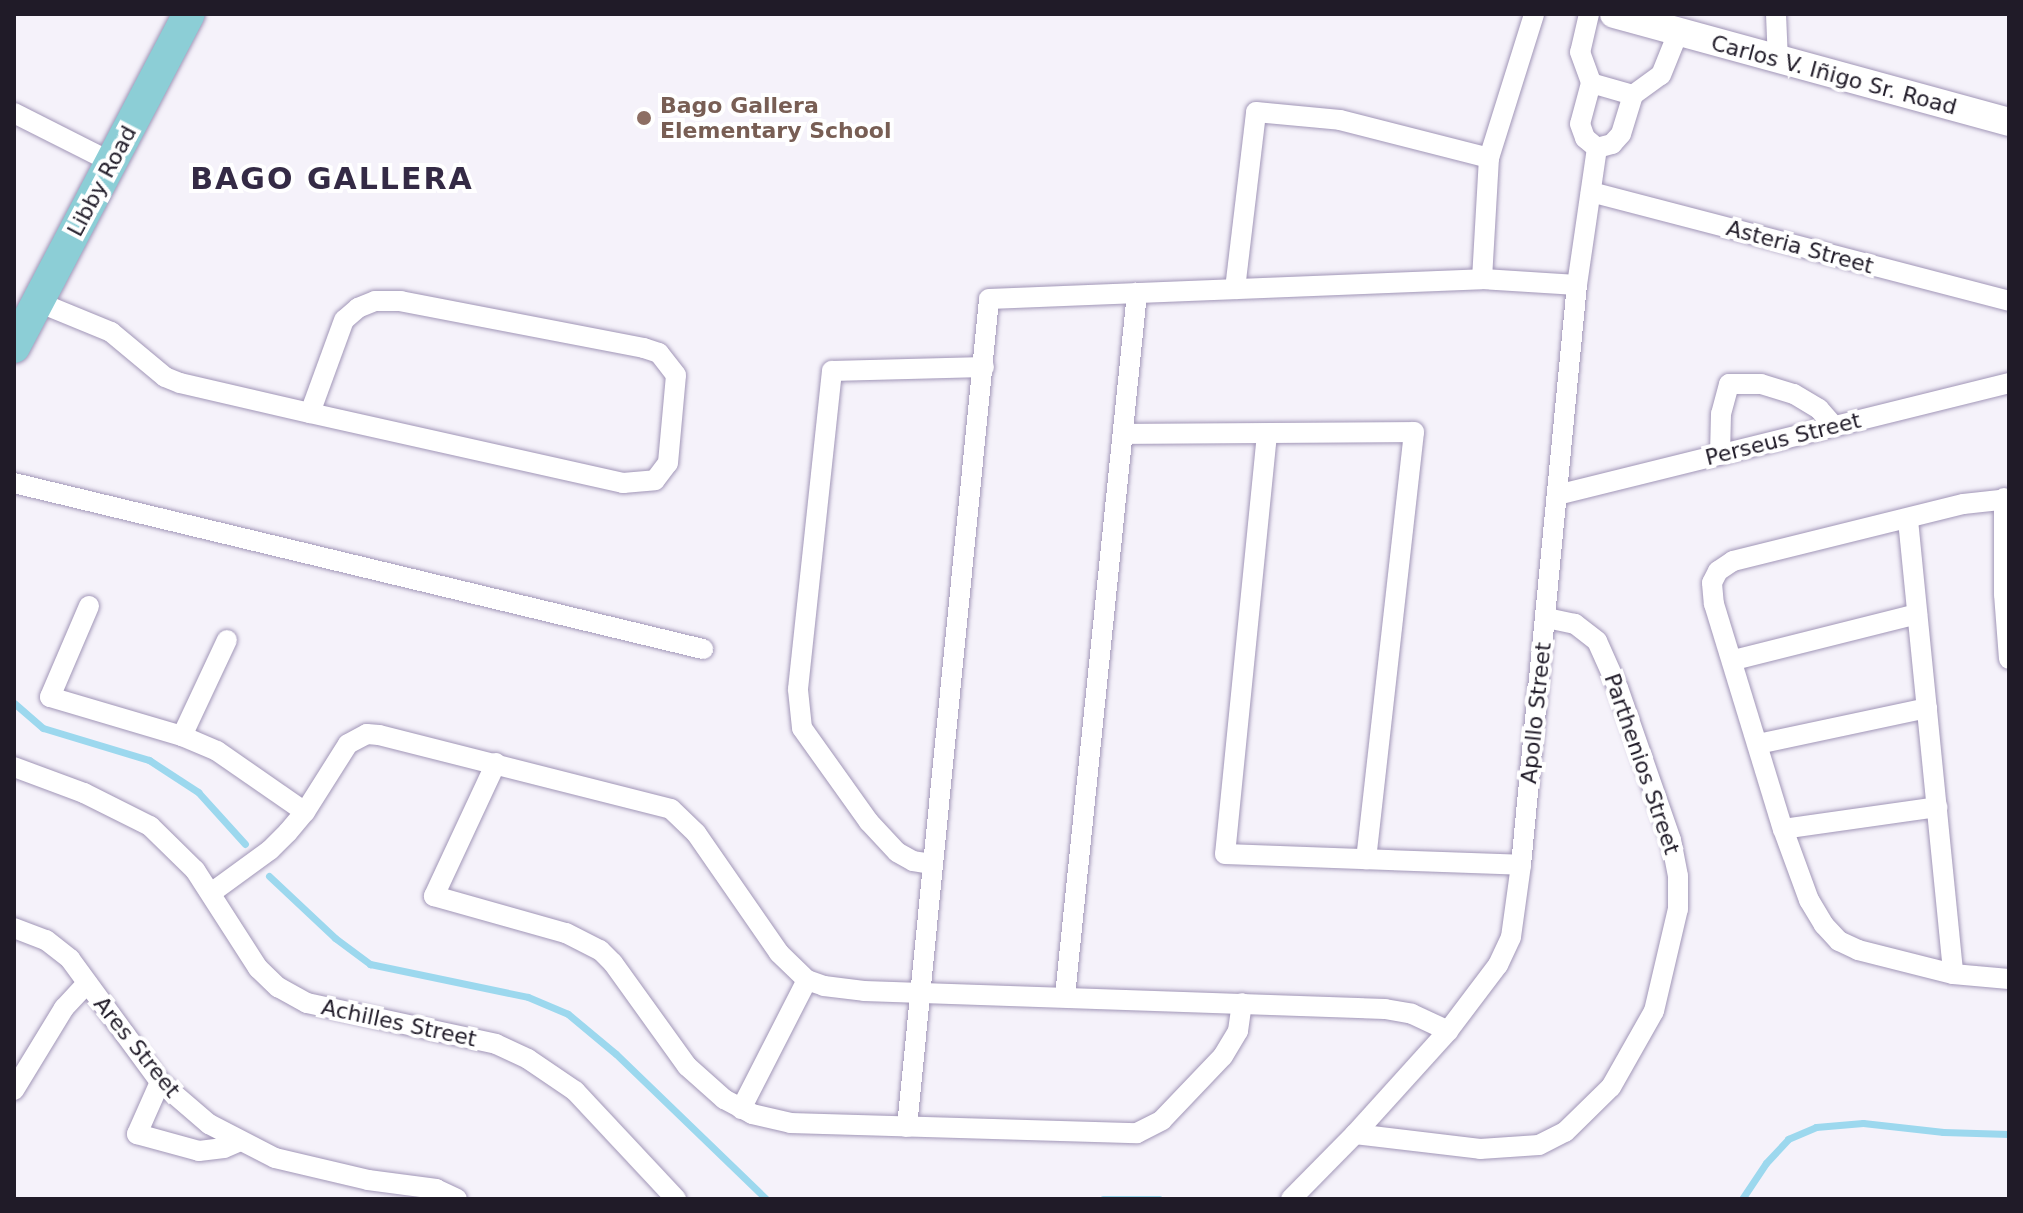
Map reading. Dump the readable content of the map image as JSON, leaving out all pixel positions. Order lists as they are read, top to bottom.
{
  "streets": {
    "main road": ["Carlos V. Iñigo Sr. Road", "Libby Road"],
    "street": [
      "Asteria Street",
      "Perseus Street",
      "Apollo Street",
      "Parthenios Street",
      "Achilles Street",
      "Ares Street"
    ]
  },
  "crossings": [
    ["Asteria Street", "Apollo Street"],
    ["Perseus Street", "Apollo Street"],
    ["Apollo Street", "Parthenios Street"]
  ],
  "districts": ["BAGO GALLERA"],
  "places": ["Bago Gallera Elementary School"]
}
